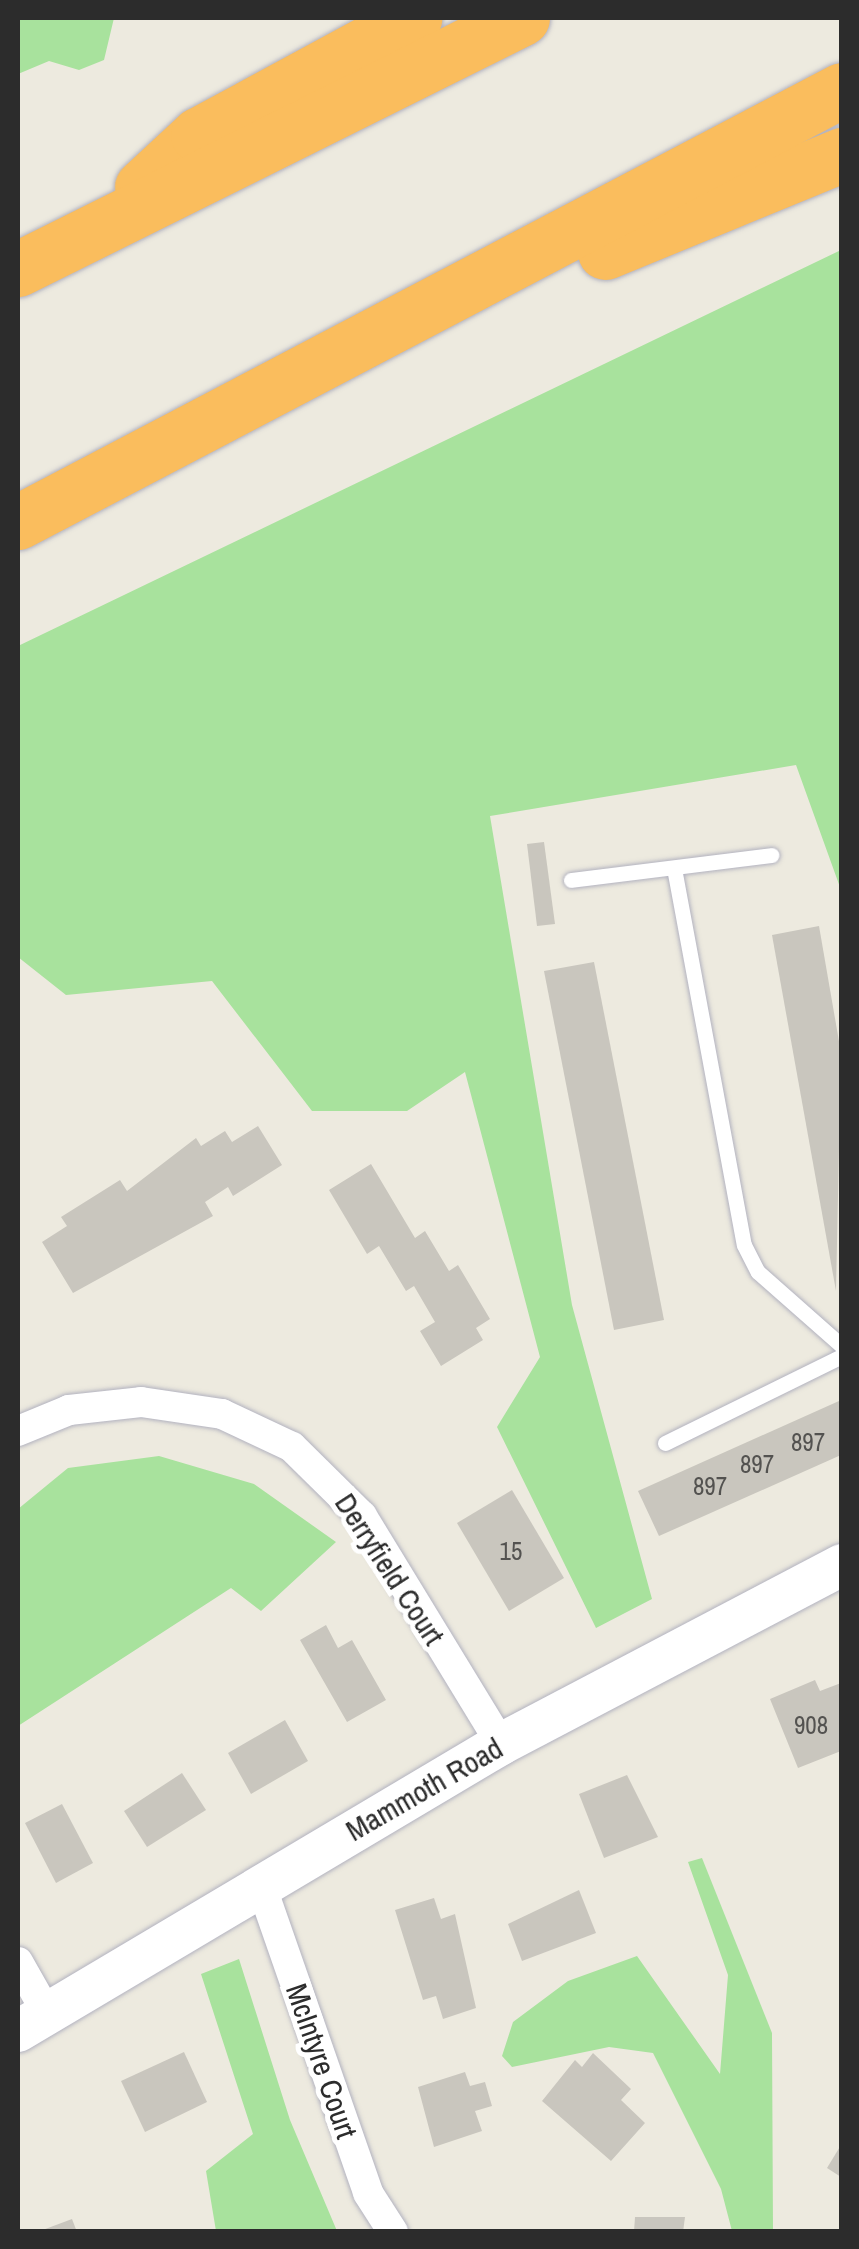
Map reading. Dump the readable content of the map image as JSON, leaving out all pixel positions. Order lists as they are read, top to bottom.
{
  "streets": {
    "main road": ["Mammoth Road"],
    "street": ["Derryfield Court", "McIntyre Court"]
  },
  "crossings": [
    ["Derryfield Court", "Mammoth Road"],
    ["Mammoth Road", "McIntyre Court"]
  ],
  "house_numbers": [
    "897",
    "897",
    "897",
    "15",
    "908"
  ]
}
